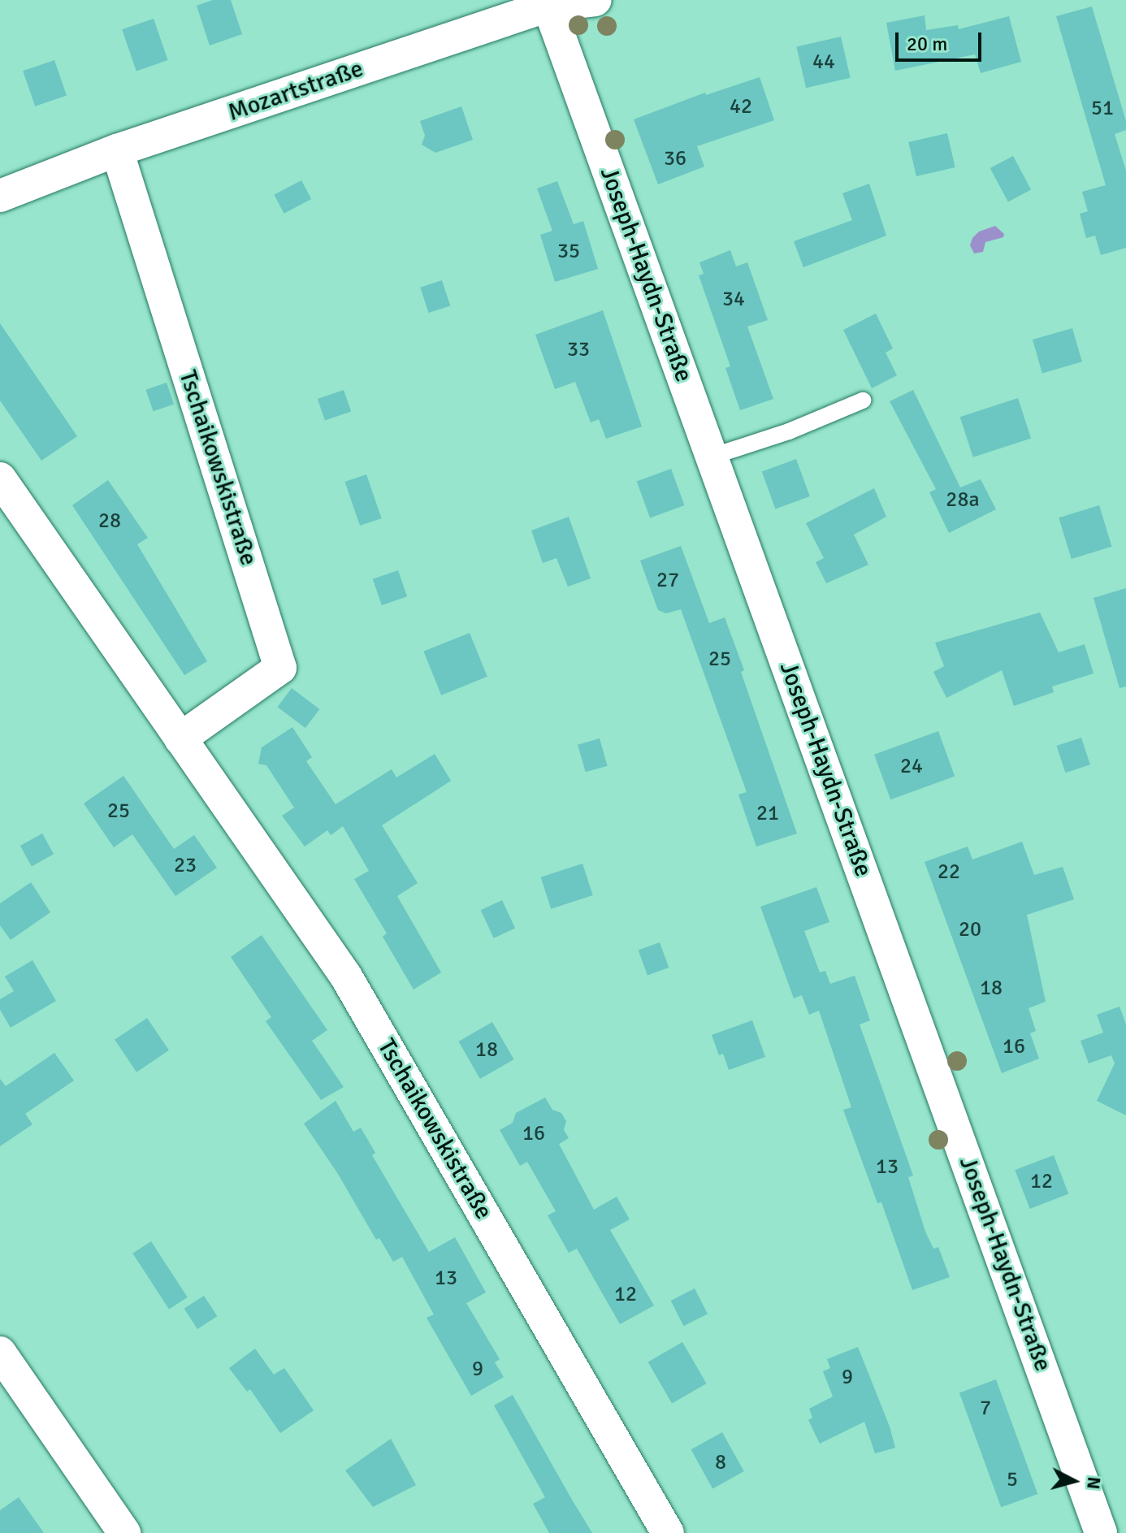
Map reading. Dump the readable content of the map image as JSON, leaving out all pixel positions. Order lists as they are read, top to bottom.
{
  "streets": {
    "street": ["Mozartstraße", "Joseph-Haydn-Straße", "Tschaikowskistraße"]
  },
  "crossings": [
    ["Mozartstraße", "Joseph-Haydn-Straße"],
    ["Mozartstraße", "Tschaikowskistraße"]
  ],
  "house_numbers": [
    "44",
    "42",
    "51",
    "36",
    "35",
    "34",
    "33",
    "28a",
    "28",
    "27",
    "25",
    "24",
    "25",
    "21",
    "23",
    "22",
    "20",
    "18",
    "16",
    "18",
    "16",
    "13",
    "12",
    "13",
    "12",
    "9",
    "9",
    "7",
    "8",
    "5"
  ],
  "scale_bar": "20 m",
  "north": "right"
}
